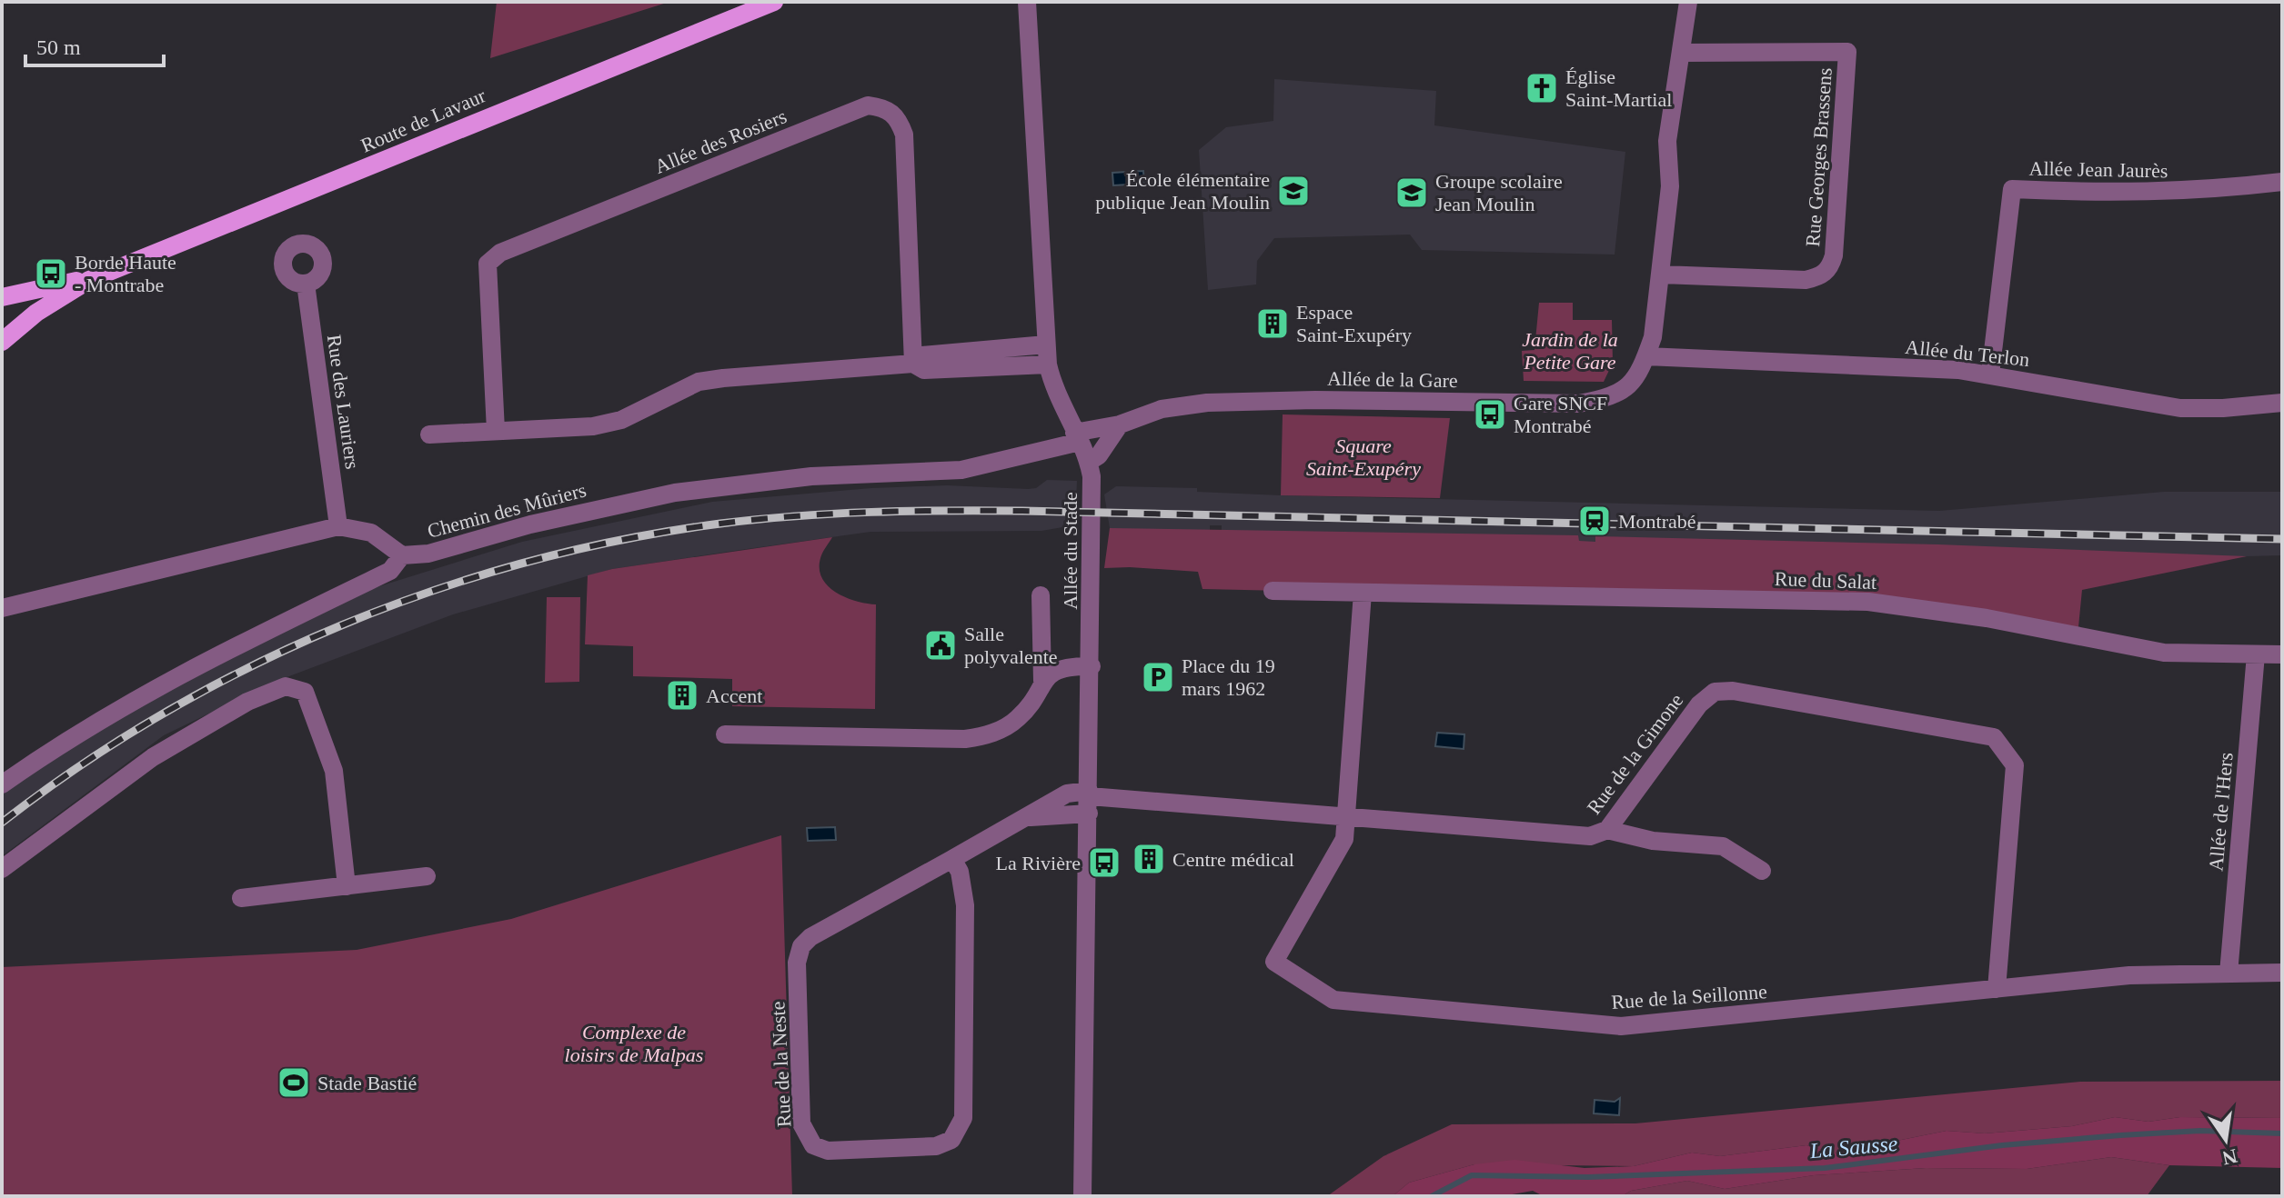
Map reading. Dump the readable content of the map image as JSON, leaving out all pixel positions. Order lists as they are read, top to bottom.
{
  "streets": {
    "main road": ["Route de Lavaur"],
    "street": [
      "Allée des Rosiers",
      "Rue Georges Brassens",
      "Allée Jean Jaurès",
      "Allée du Terlon",
      "Allée de la Gare",
      "Rue des Lauriers",
      "Chemin des Mûriers",
      "Allée du Stade",
      "Rue du Salat",
      "Rue de la Gimone",
      "Allée de l'Hers",
      "Rue de la Seillonne",
      "Rue de la Neste"
    ]
  },
  "crossings": [
    ["Rue Georges Brassens", "Allée de la Gare"],
    ["Allée Jean Jaurès", "Allée du Terlon"],
    ["Allée du Terlon", "Allée de la Gare"],
    ["Allée de la Gare", "Chemin des Mûriers"],
    ["Allée de la Gare", "Allée du Stade"],
    ["Chemin des Mûriers", "Allée du Stade"],
    ["Allée du Stade", "Rue de la Gimone"],
    ["Allée du Stade", "Rue de la Neste"],
    ["Rue du Salat", "Allée de l'Hers"],
    ["Rue de la Gimone", "Rue de la Seillonne"],
    ["Rue de la Gimone", "Rue de la Neste"],
    ["Allée de l'Hers", "Rue de la Seillonne"]
  ],
  "water": ["La Sausse"],
  "parks": ["Jardin de la Petite Gare", "Square Saint-Exupéry", "Complexe de loisirs de Malpas"],
  "places": {
    "church": ["Église Saint-Martial"],
    "school or university": ["École élémentaire publique Jean Moulin", "Groupe scolaire Jean Moulin"],
    "bus stop": ["Borde Haute - Montrabe", "Gare SNCF Montrabé", "La Rivière"],
    "building": ["Espace Saint-Exupéry", "Accent", "Centre médical"],
    "station": ["Montrabé"],
    "public building": ["Salle polyvalente"],
    "parking": ["Place du 19 mars 1962"],
    "sports": ["Stade Bastié"]
  },
  "scale_bar": "50 m",
  "north": "bottom"
}
